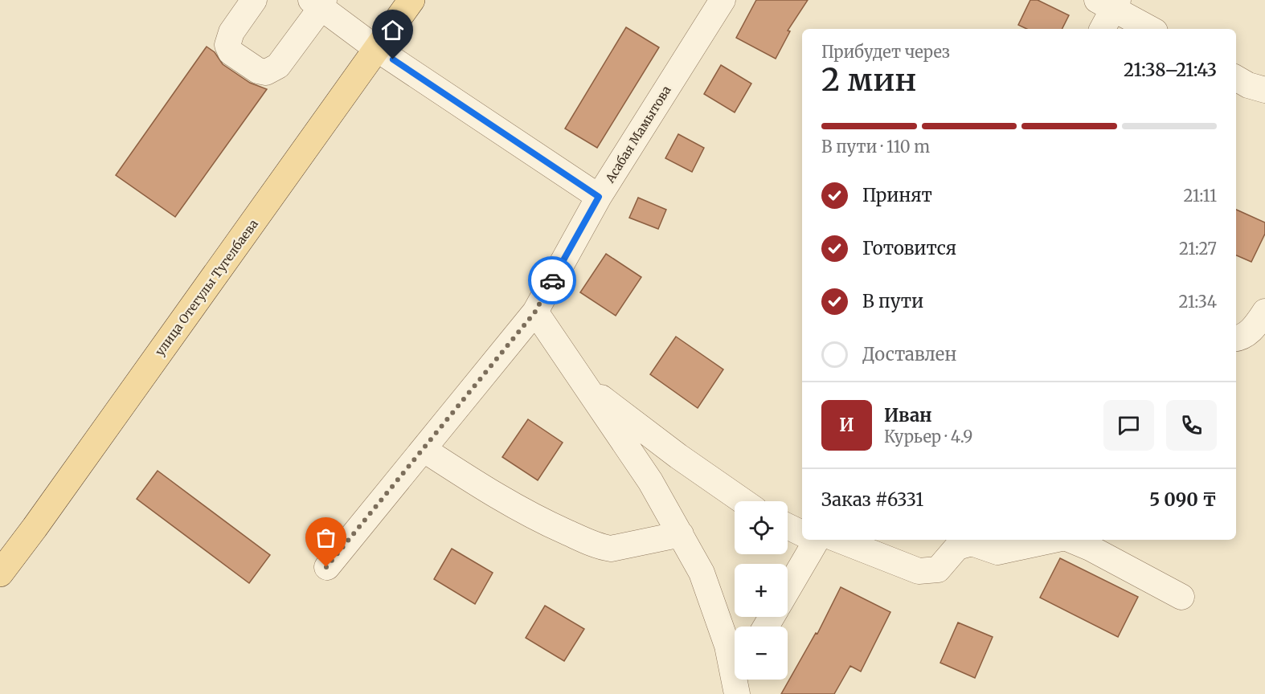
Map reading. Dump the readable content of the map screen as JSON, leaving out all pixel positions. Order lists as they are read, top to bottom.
{
  "streets": {
    "main road": ["улица Отегулы Тугелбаева"],
    "street": ["Асабая Мамытова"]
  },
  "page": {
    "heading": ["2 мин", "Прибудет через", "21:38–21:43"],
    "panel": [
      "Иван",
      "Курьер · 4.9",
      "Заказ #6331",
      "5 090 ₸"
    ],
    "bar": "В пути · 110 m",
    "list": [
      ["Принят", "21:11"],
      ["Готовится", "21:27"],
      ["В пути", "21:34"],
      "Доставлен"
    ],
    "round": "И",
    "map_buttons": ["+", "−"]
  }
}
